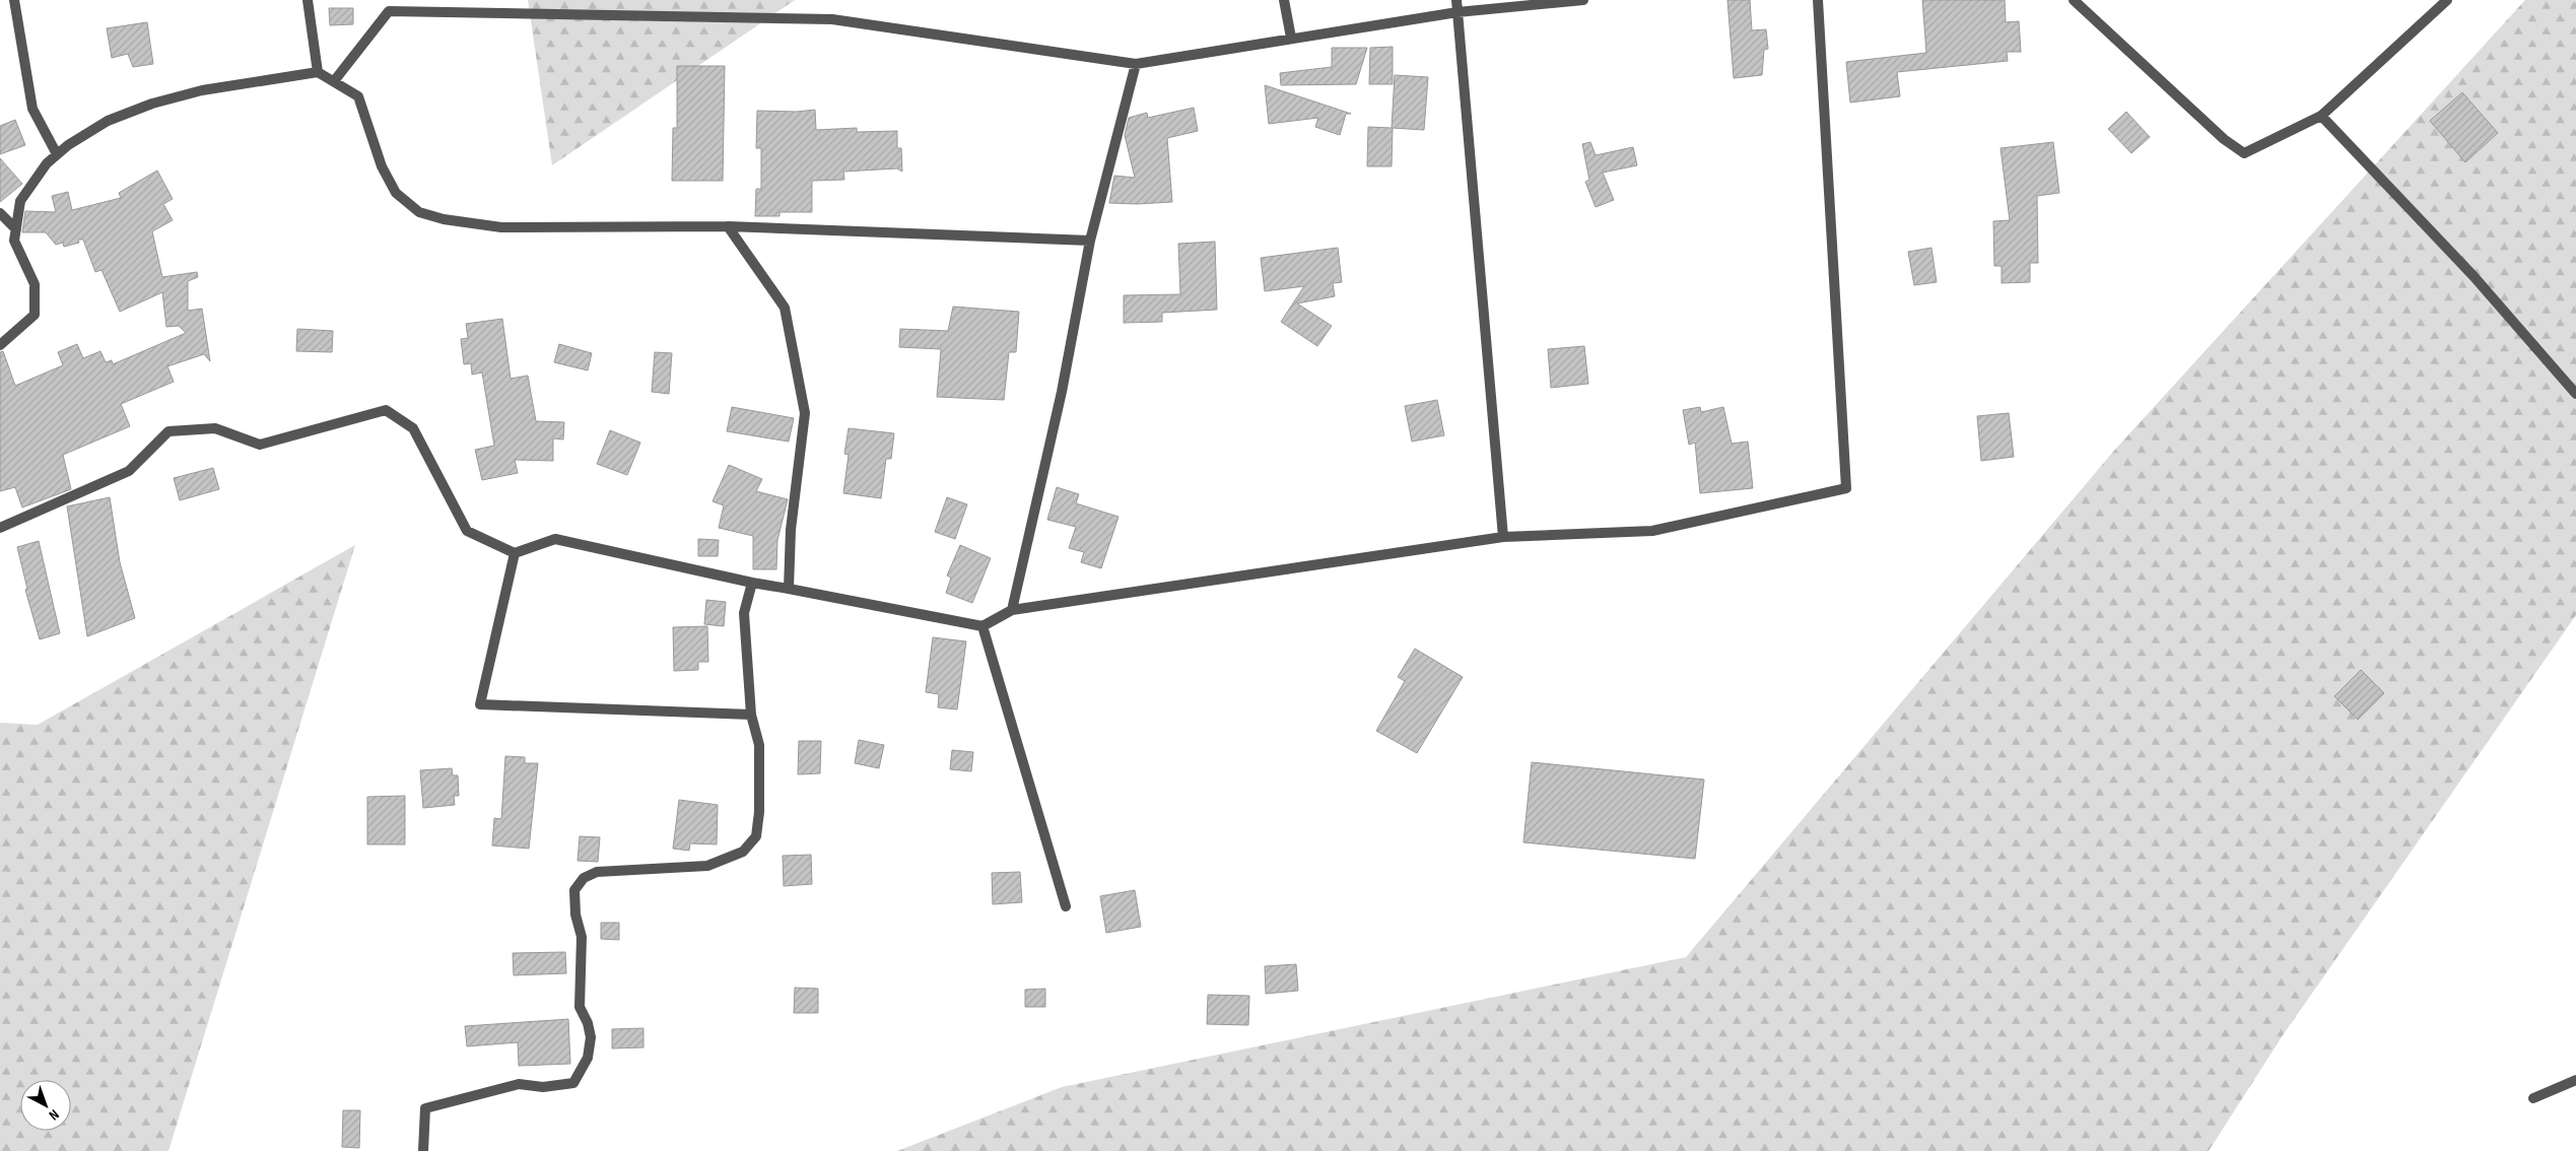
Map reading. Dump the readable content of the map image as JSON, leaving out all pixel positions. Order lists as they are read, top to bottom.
{
  "north": "bottom right"
}
